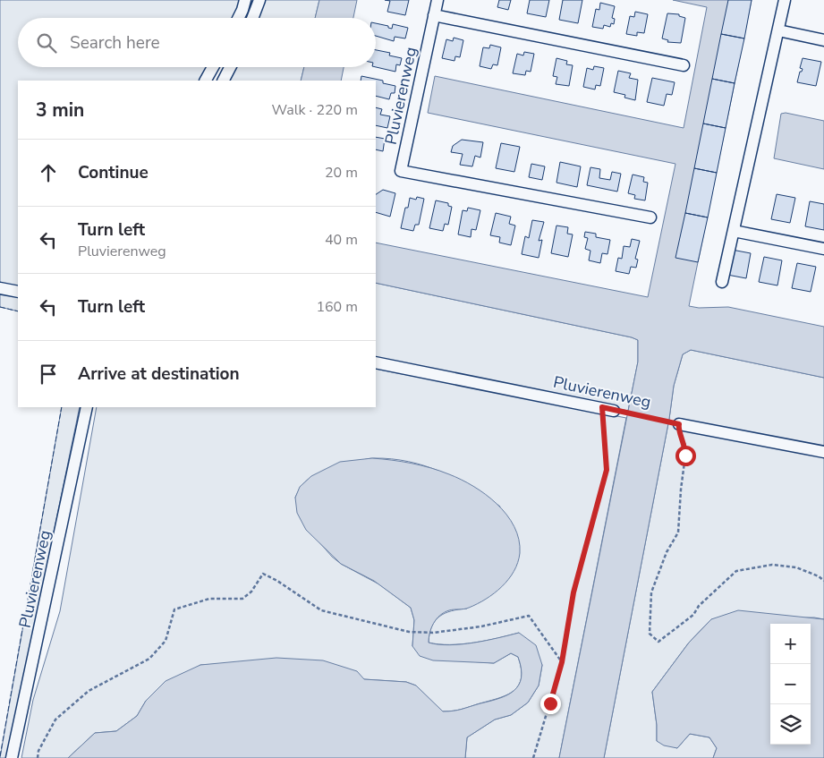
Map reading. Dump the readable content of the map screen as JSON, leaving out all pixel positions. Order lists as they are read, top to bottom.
{
  "streets": {
    "street": ["Pluvierenweg"]
  },
  "page": {
    "search": "Search here",
    "heading": ["3 min", "Walk · 220 m"],
    "list": [
      ["Continue", "20 m"],
      ["Turn left", "Pluvierenweg", "40 m"],
      ["Turn left", "160 m"],
      "Arrive at destination"
    ],
    "map_buttons": ["+", "−"]
  }
}
